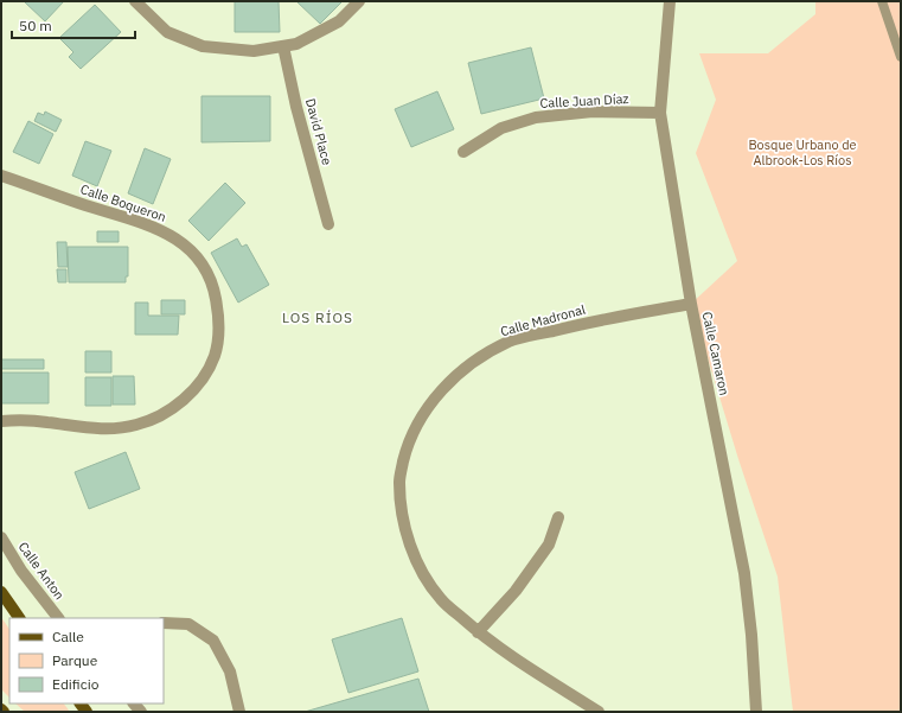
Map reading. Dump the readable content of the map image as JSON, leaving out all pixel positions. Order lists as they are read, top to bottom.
{
  "streets": {
    "street": [
      "Calle Juan Díaz",
      "David Place",
      "Calle Boqueron",
      "Calle Madronal",
      "Calle Camaron",
      "Calle Anton"
    ]
  },
  "crossings": [
    ["Calle Juan Díaz", "Calle Camaron"],
    ["Calle Madronal", "Calle Camaron"]
  ],
  "districts": ["LOS RÍOS"],
  "parks": ["Bosque Urbano de Albrook-Los Ríos"],
  "legend": ["Calle", "Parque", "Edificio"],
  "scale_bar": "50 m"
}
